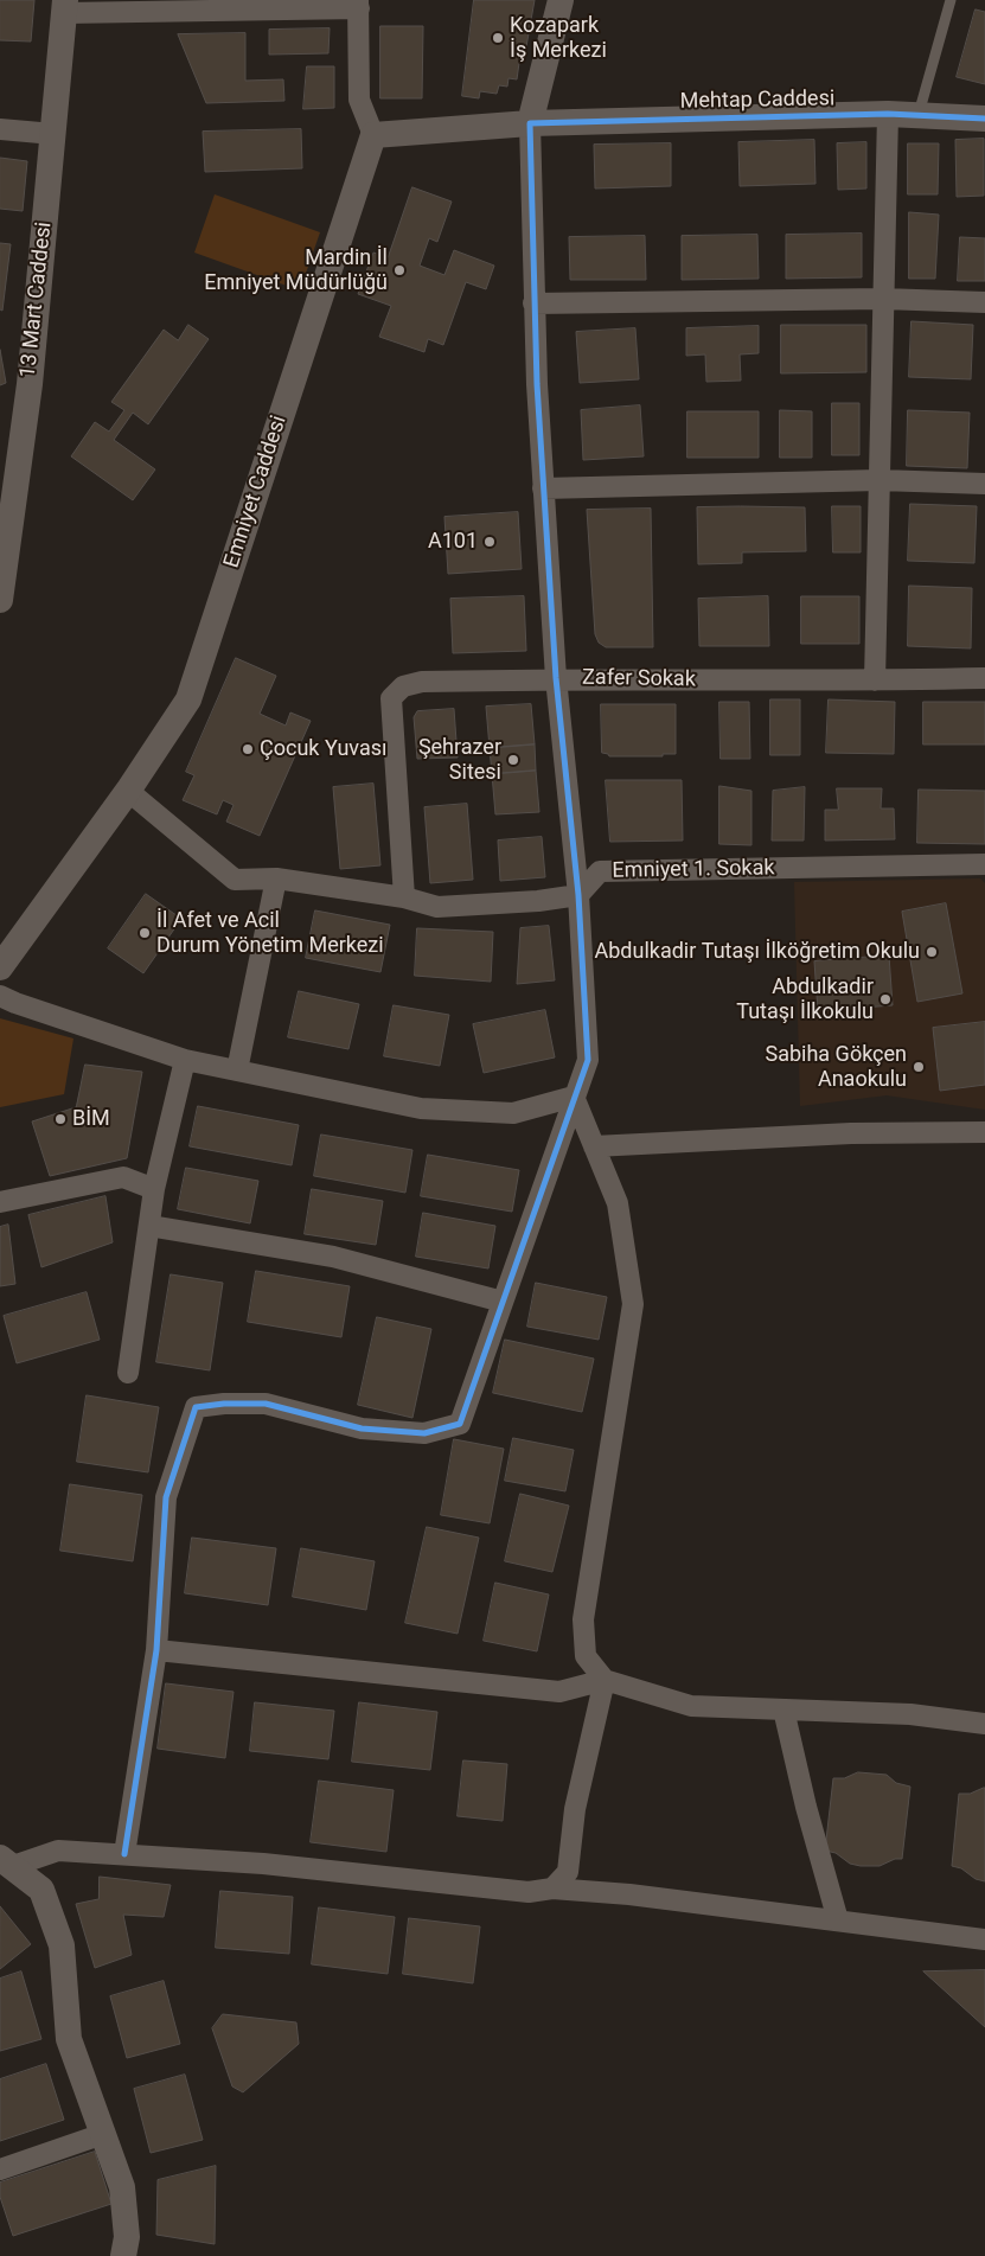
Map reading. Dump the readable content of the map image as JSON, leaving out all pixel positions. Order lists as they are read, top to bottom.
{
  "streets": {
    "street": [
      "Mehtap Caddesi",
      "13 Mart Caddesi",
      "Emniyet Caddesi",
      "Zafer Sokak",
      "Emniyet 1. Sokak"
    ]
  },
  "places": [
    "Kozapark İş Merkezi",
    "Mardin İl Emniyet Müdürlüğü",
    "A101",
    "Çocuk Yuvası",
    "Şehrazer Sitesi",
    "İl Afet ve Acil Durum Yönetim Merkezi",
    "Abdulkadir Tutaşı İlköğretim Okulu",
    "Abdulkadir Tutaşı İlkokulu",
    "Sabiha Gökçen Anaokulu",
    "BİM"
  ]
}
